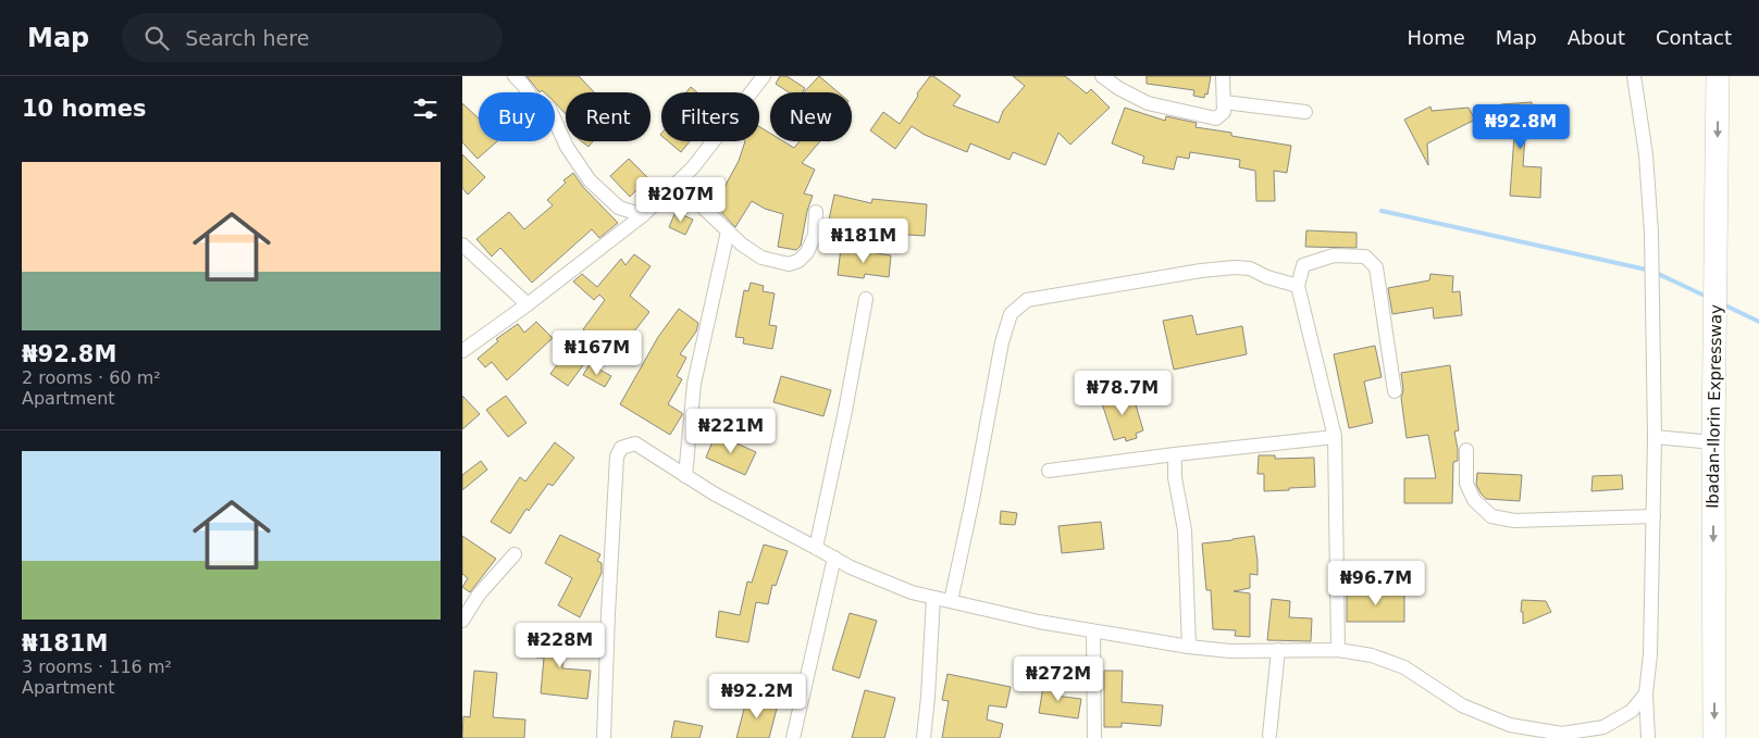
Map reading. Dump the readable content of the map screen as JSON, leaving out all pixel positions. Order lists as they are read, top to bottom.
{
  "streets": {
    "highway": ["Ibadan-Ilorin Expressway"]
  },
  "one_way": ["Ibadan-Ilorin Expressway"],
  "page": {
    "header": "Map",
    "search": "Search here",
    "nav": [
      "Home",
      "Map",
      "About",
      "Contact"
    ],
    "heading": "10 homes",
    "chip": [
      "Buy",
      "Rent",
      "Filters",
      "New"
    ],
    "price": [
      "₦92.8M",
      "₦207M",
      "₦181M",
      "₦167M",
      "₦78.7M",
      "₦221M",
      "₦96.7M",
      "₦228M",
      "₦272M",
      "₦92.2M"
    ],
    "list": [
      {
        "name": "₦92.8M",
        "note": "2 rooms · 60 m² · Apartment"
      },
      {
        "name": "₦181M",
        "note": "3 rooms · 116 m² · Apartment"
      }
    ]
  }
}
